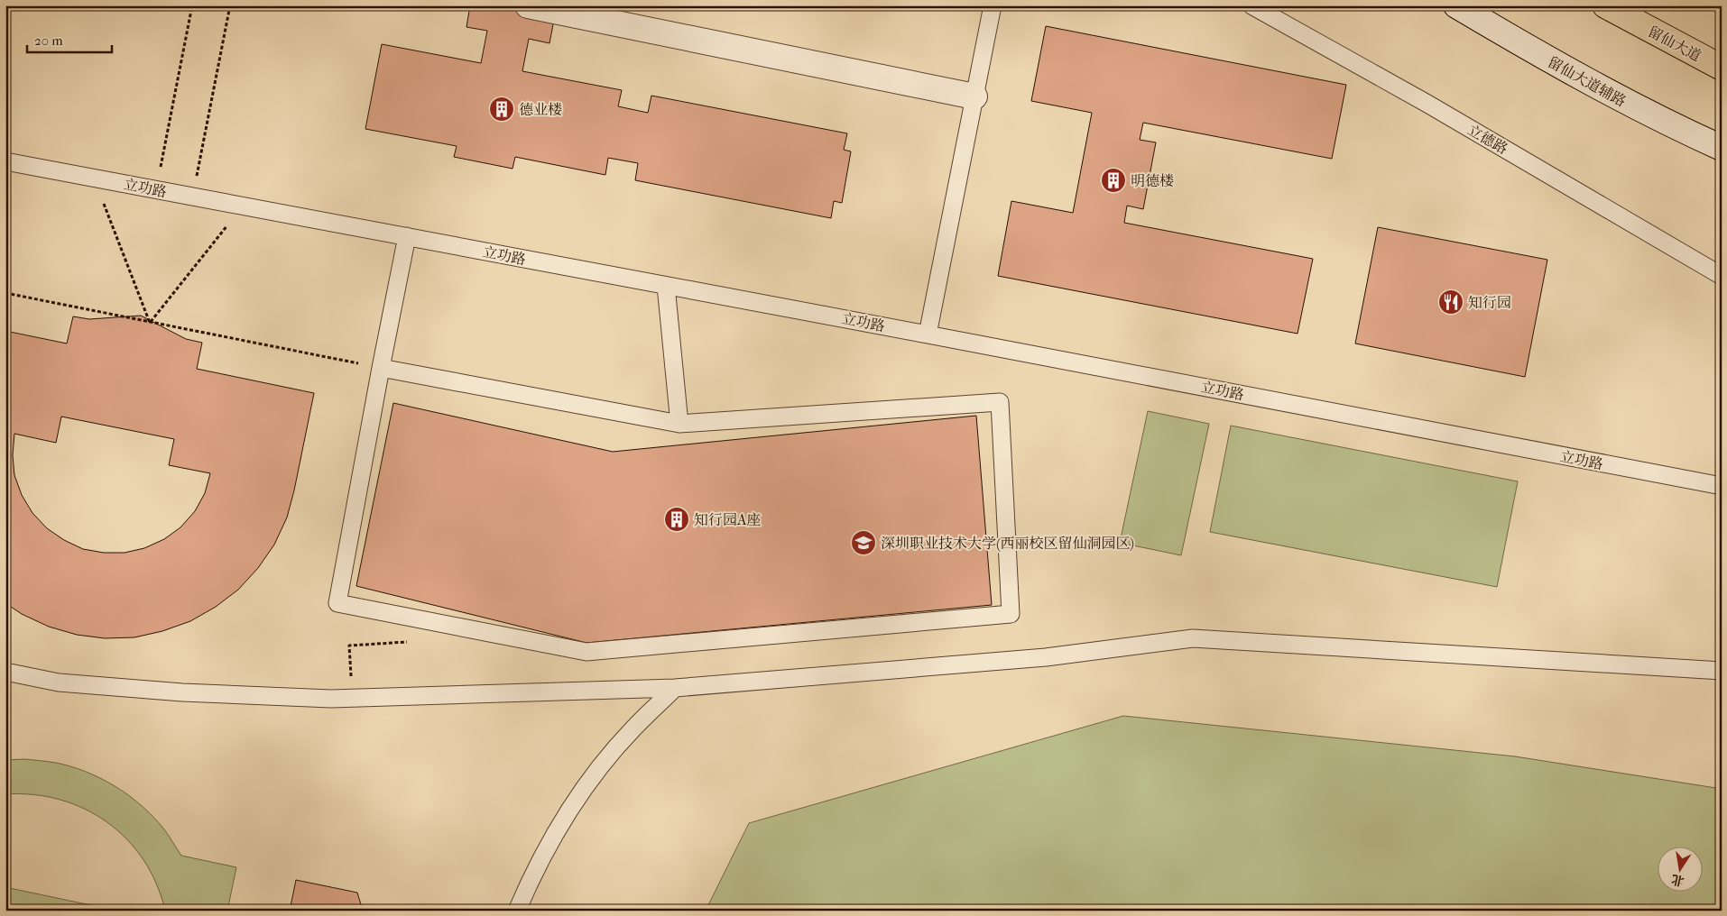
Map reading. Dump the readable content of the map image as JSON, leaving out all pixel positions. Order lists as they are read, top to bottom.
{
  "streets": {
    "main road": ["留仙大道"],
    "street": ["留仙大道辅路"],
    "lane": ["立德路", "立功路"]
  },
  "places": {
    "building": ["德业楼", "明德楼", "知行园A座"],
    "restaurant": ["知行园"],
    "school or university": ["深圳职业技术大学(西丽校区留仙洞园区)"]
  },
  "scale_bar": "20 m",
  "north": "bottom"
}
